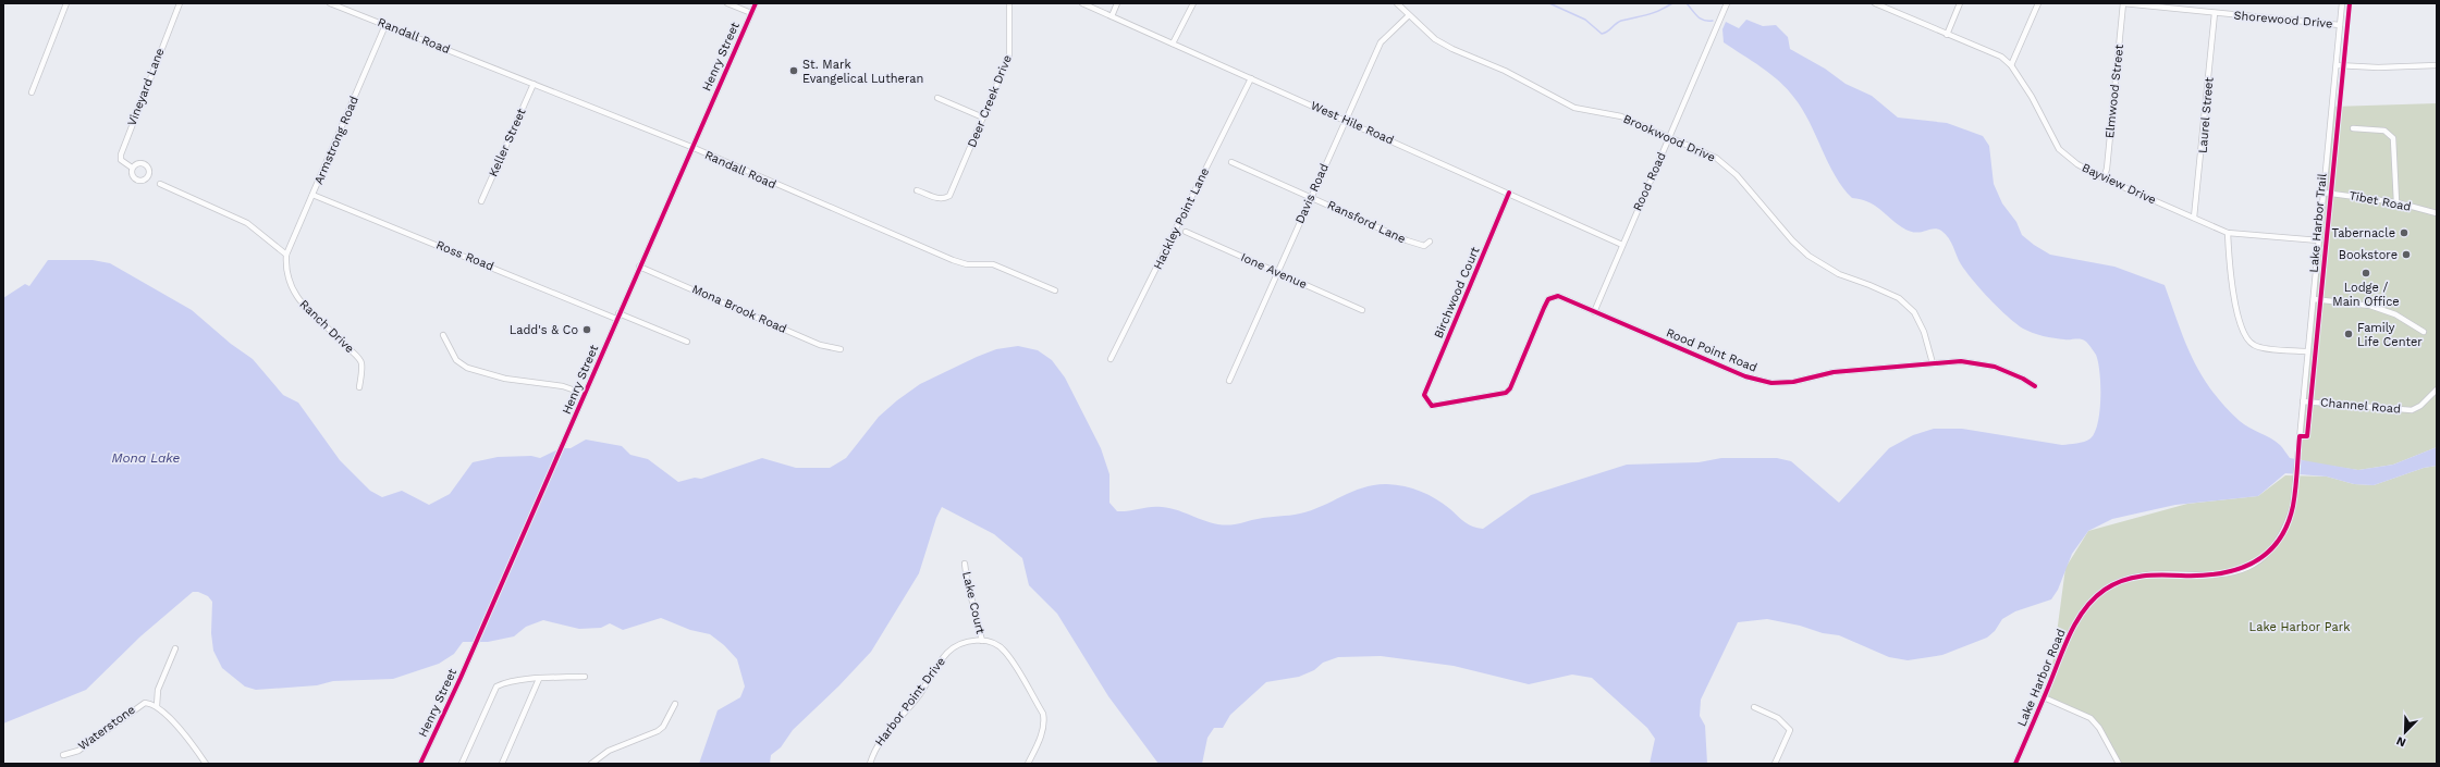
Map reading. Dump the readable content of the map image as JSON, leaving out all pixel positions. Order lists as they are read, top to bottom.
{
  "streets": {
    "street": [
      "Shorewood Drive",
      "Randall Road",
      "Henry Street",
      "Vineyard Lane",
      "Elmwood Street",
      "Deer Creek Drive",
      "Laurel Street",
      "West Hile Road",
      "Brookwood Drive",
      "Armstrong Road",
      "Keller Street",
      "Rood Road",
      "Bayview Drive",
      "Davis Road",
      "Tibet Road",
      "Hackley Point Lane",
      "Ransford Lane",
      "Ross Road",
      "Ione Avenue",
      "Birchwood Court",
      "Mona Brook Road",
      "Ranch Drive",
      "Rood Point Road",
      "Channel Road",
      "Lake Court",
      "Lake Harbor Road",
      "Harbor Point Drive",
      "Waterstone"
    ],
    "cycle path": ["Lake Harbor Trail"]
  },
  "crossings": [
    ["Shorewood Drive", "Elmwood Street"],
    ["Shorewood Drive", "Laurel Street"],
    ["Shorewood Drive", "Lake Harbor Road"],
    ["Randall Road", "Henry Street"],
    ["Randall Road", "Armstrong Road"],
    ["Randall Road", "Keller Street"],
    ["Henry Street", "Ross Road"],
    ["Henry Street", "Mona Brook Road"],
    ["Elmwood Street", "Bayview Drive"],
    ["Laurel Street", "Bayview Drive"],
    ["West Hile Road", "Rood Road"],
    ["West Hile Road", "Davis Road"],
    ["West Hile Road", "Hackley Point Lane"],
    ["West Hile Road", "Birchwood Court"],
    ["Brookwood Drive", "Rood Road"],
    ["Brookwood Drive", "Davis Road"],
    ["Brookwood Drive", "Rood Point Road"],
    ["Armstrong Road", "Ross Road"],
    ["Armstrong Road", "Ranch Drive"],
    ["Rood Road", "Rood Point Road"],
    ["Bayview Drive", "Lake Harbor Road"],
    ["Davis Road", "Ransford Lane"],
    ["Davis Road", "Ione Avenue"],
    ["Tibet Road", "Lake Harbor Road"],
    ["Birchwood Court", "Rood Point Road"],
    ["Channel Road", "Lake Harbor Road"],
    ["Lake Court", "Harbor Point Drive"]
  ],
  "water": ["Mona Lake"],
  "parks": ["Lake Harbor Park"],
  "places": [
    "St. Mark Evangelical Lutheran",
    "Tabernacle",
    "Bookstore",
    "Lodge / Main Office",
    "Ladd's & Co",
    "Family Life Center"
  ],
  "north": "bottom left"
}
